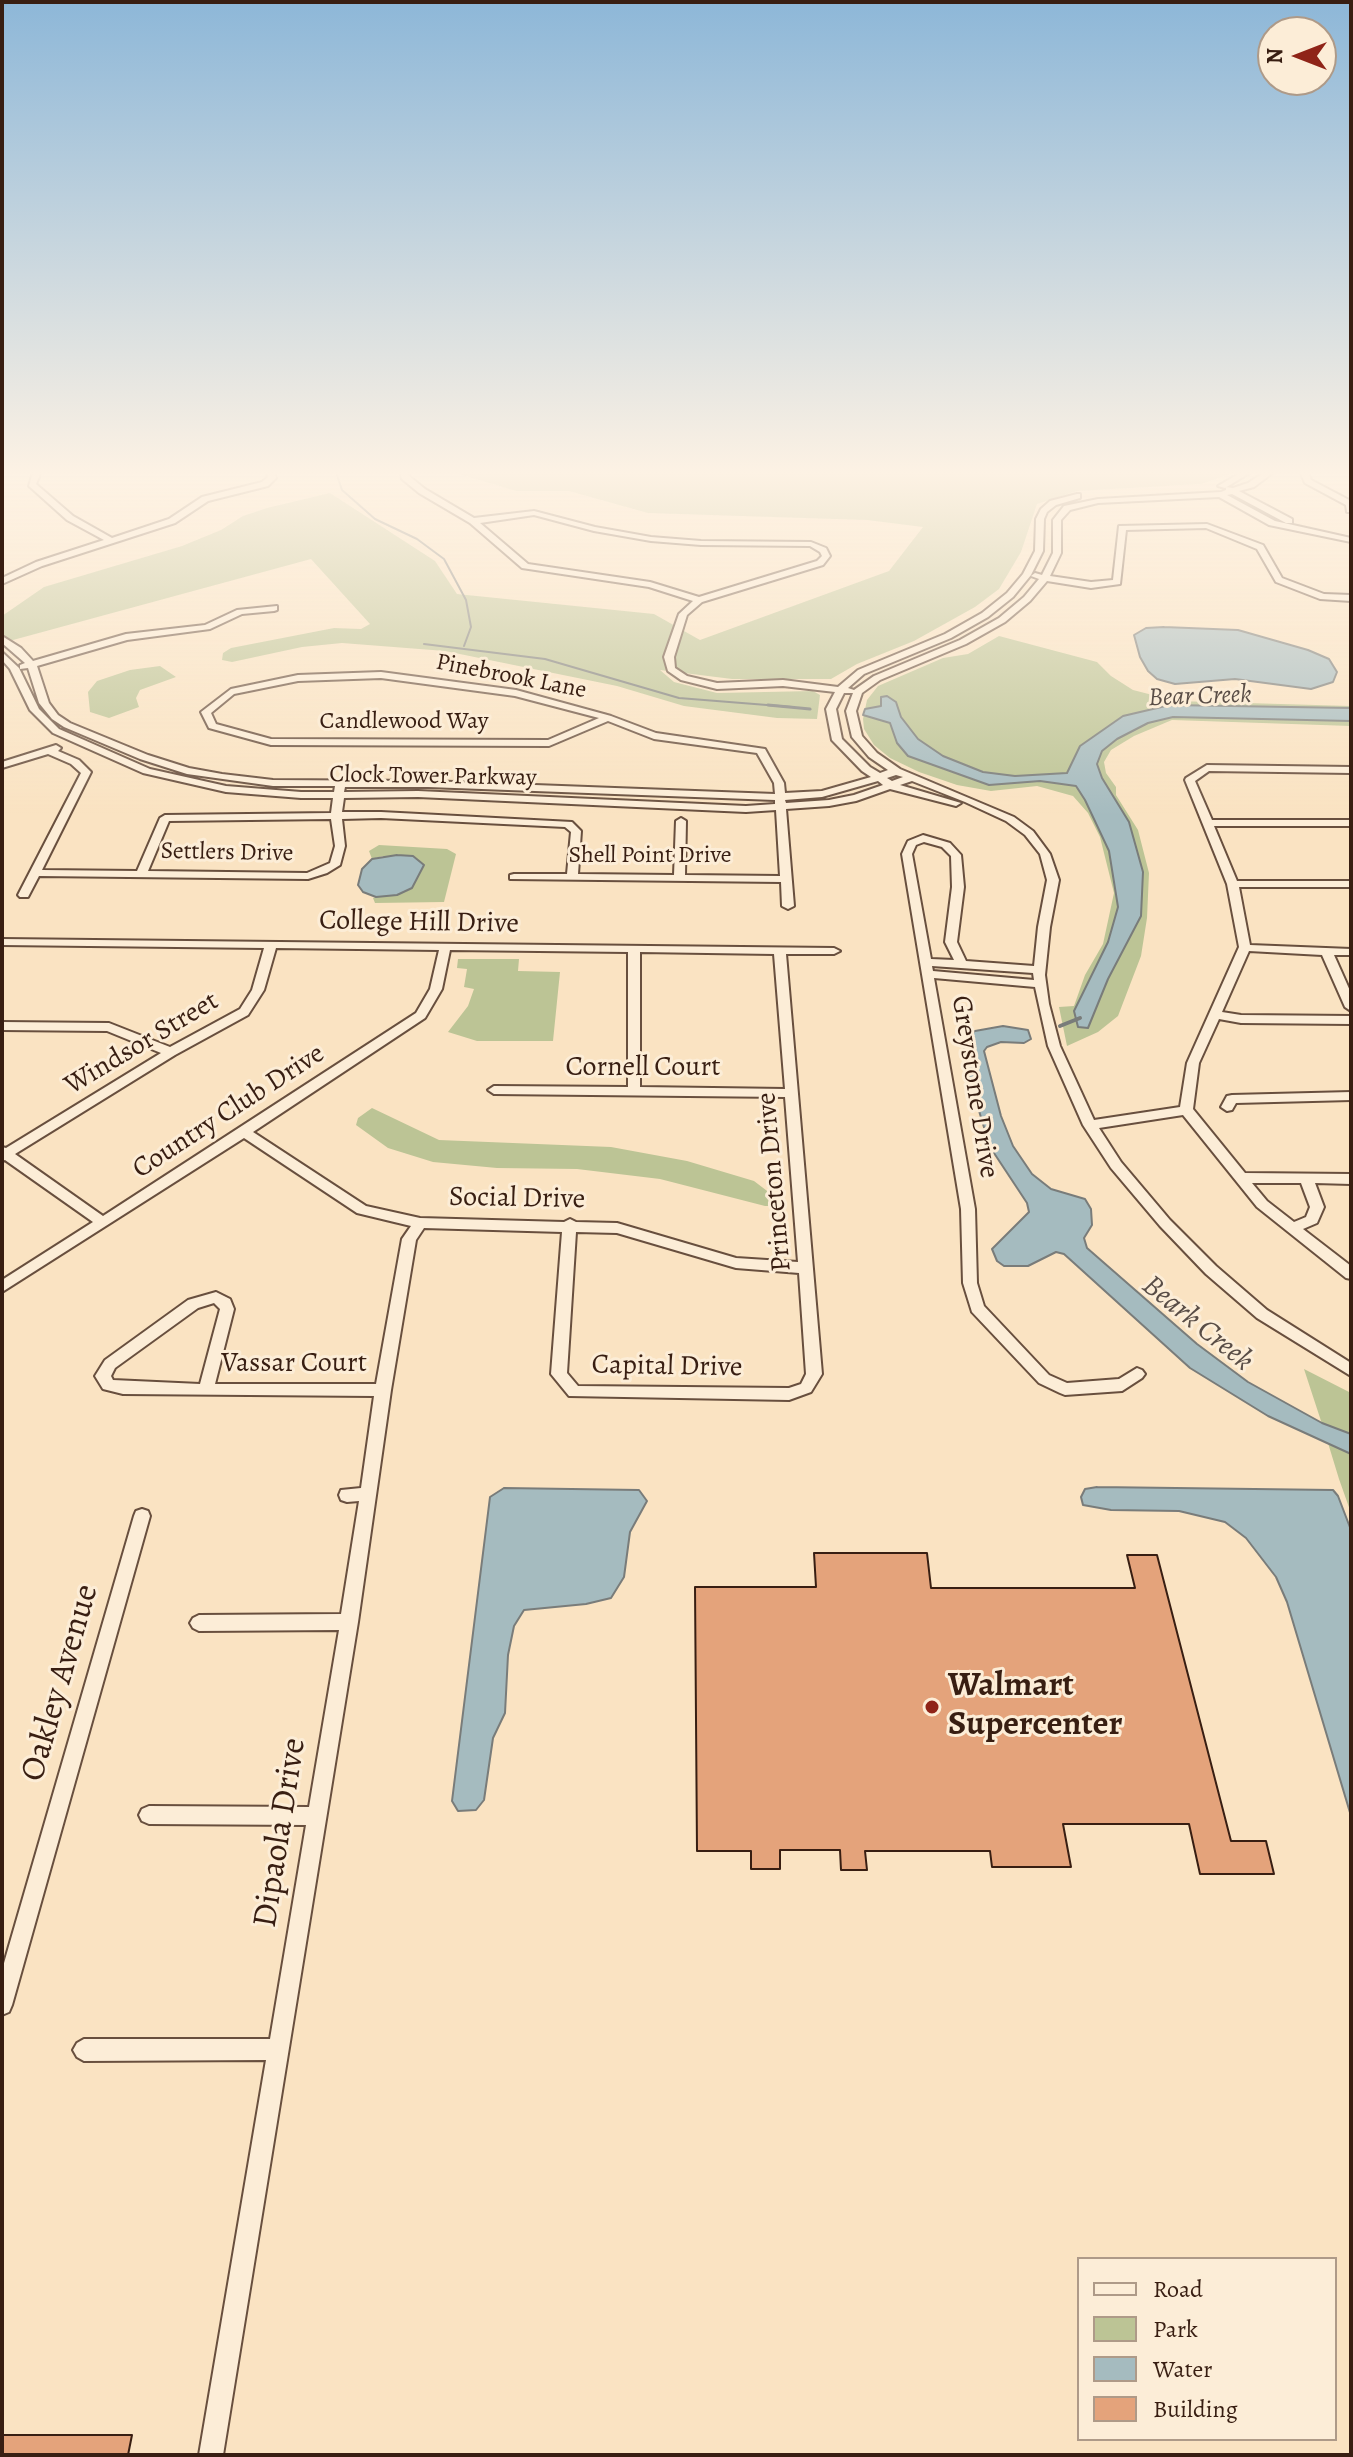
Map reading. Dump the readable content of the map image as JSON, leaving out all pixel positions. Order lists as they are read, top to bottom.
{
  "streets": {
    "street": [
      "Pinebrook Lane",
      "Candlewood Way",
      "Clock Tower Parkway",
      "Settlers Drive",
      "Shell Point Drive",
      "College Hill Drive",
      "Windsor Street",
      "Cornell Court",
      "Greystone Drive",
      "Country Club Drive",
      "Princeton Drive",
      "Social Drive",
      "Vassar Court",
      "Capital Drive",
      "Oakley Avenue",
      "Dipaola Drive"
    ]
  },
  "crossings": [
    ["Pinebrook Lane", "Candlewood Way"],
    ["Pinebrook Lane", "Clock Tower Parkway"],
    ["Clock Tower Parkway", "Settlers Drive"],
    ["College Hill Drive", "Windsor Street"],
    ["College Hill Drive", "Country Club Drive"],
    ["College Hill Drive", "Princeton Drive"],
    ["Cornell Court", "Princeton Drive"],
    ["Country Club Drive", "Social Drive"],
    ["Princeton Drive", "Social Drive"],
    ["Princeton Drive", "Capital Drive"],
    ["Social Drive", "Capital Drive"],
    ["Social Drive", "Dipaola Drive"],
    ["Vassar Court", "Dipaola Drive"]
  ],
  "water": ["Bear Creek", "Beark Creek"],
  "places": ["Walmart Supercenter"],
  "legend": [
    "Road",
    "Park",
    "Water",
    "Building"
  ],
  "north": "left"
}
